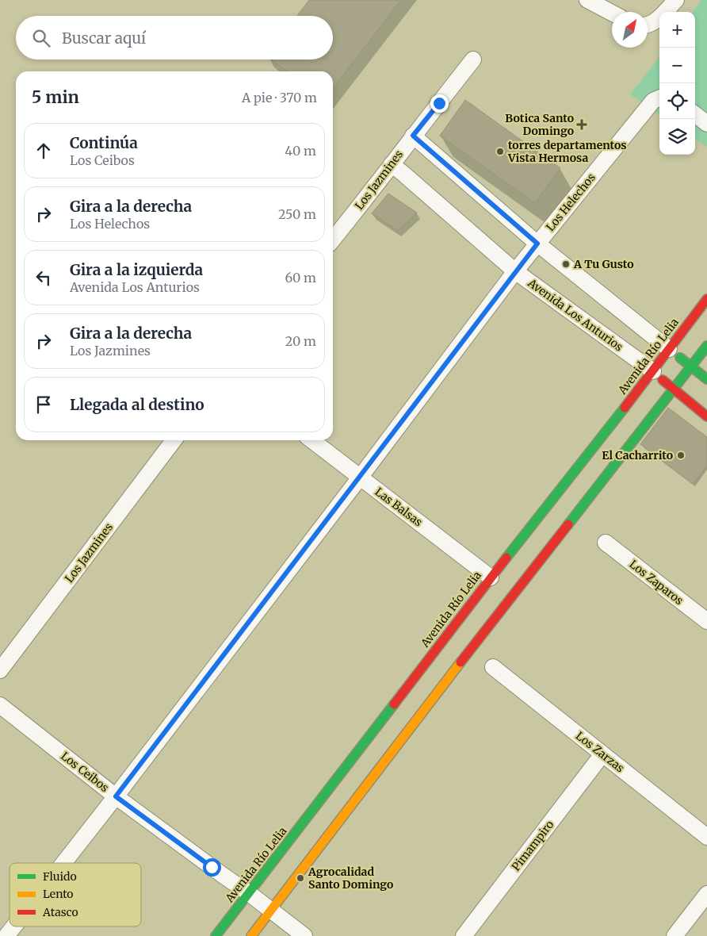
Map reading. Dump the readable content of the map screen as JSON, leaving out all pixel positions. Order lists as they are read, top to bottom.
{
  "streets": {
    "street": [
      "Los Jazmines",
      "Los Helechos",
      "Avenida Los Anturios",
      "Avenida Río Lelia",
      "Las Balsas",
      "Los Zaparos",
      "Los Zarzas",
      "Los Ceibos",
      "Pimampiro"
    ]
  },
  "crossings": [
    ["Los Jazmines", "Avenida Los Anturios"],
    ["Los Helechos", "Avenida Los Anturios"],
    ["Los Helechos", "Las Balsas"],
    ["Los Helechos", "Los Ceibos"],
    ["Avenida Los Anturios", "Avenida Río Lelia"],
    ["Avenida Río Lelia", "Las Balsas"],
    ["Avenida Río Lelia", "Los Ceibos"],
    ["Los Zarzas", "Pimampiro"]
  ],
  "places": {
    "health": ["Botica Santo Domingo"],
    "other": [
      "torres departamentos Vista Hermosa",
      "A Tu Gusto",
      "El Cacharrito",
      "Agrocalidad Santo Domingo"
    ]
  },
  "legend": ["Fluido", "Lento", "Atasco"],
  "north": "top right",
  "page": {
    "map_buttons": ["+", "−"],
    "search": "Buscar aquí",
    "heading": ["5 min", "A pie · 370 m"],
    "list": [
      ["Continúa", "Los Ceibos", "40 m"],
      ["Gira a la derecha", "Los Helechos", "250 m"],
      ["Gira a la izquierda", "Avenida Los Anturios", "60 m"],
      ["Gira a la derecha", "Los Jazmines", "20 m"],
      "Llegada al destino"
    ]
  }
}
